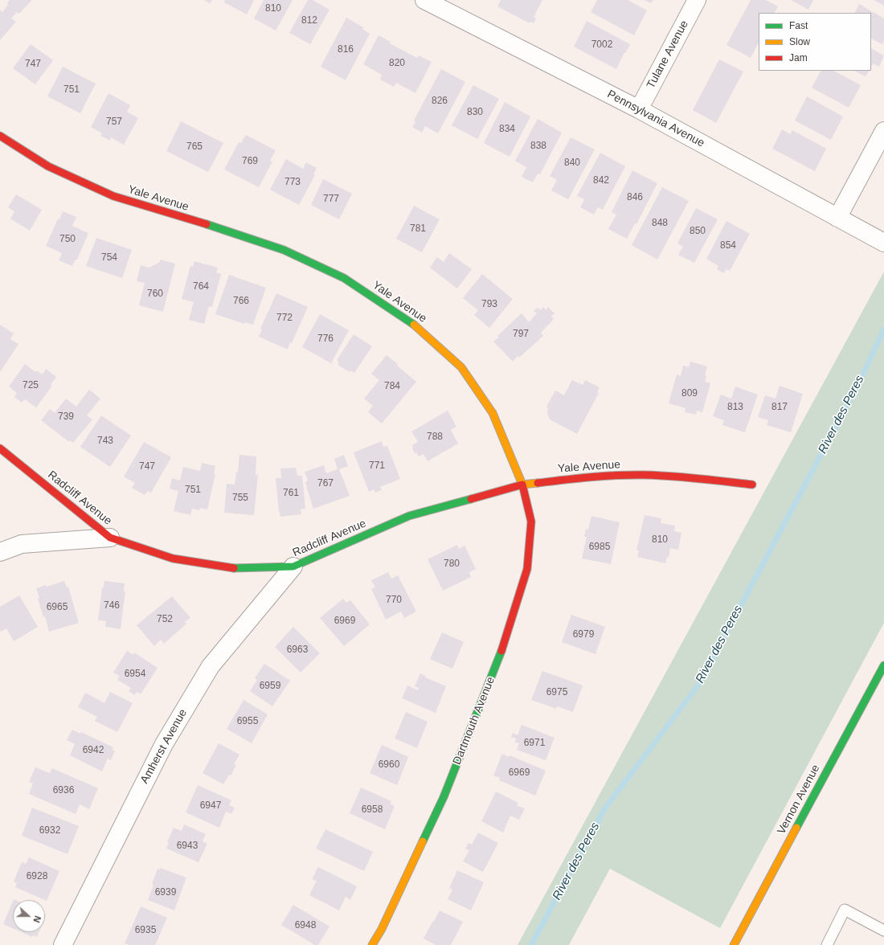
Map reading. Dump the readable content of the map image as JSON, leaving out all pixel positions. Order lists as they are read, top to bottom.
{
  "streets": {
    "street": [
      "Tulane Avenue",
      "Pennsylvania Avenue",
      "Yale Avenue",
      "Radcliff Avenue",
      "Dartmouth Avenue",
      "Amherst Avenue",
      "Vernon Avenue"
    ]
  },
  "crossings": [
    ["Tulane Avenue", "Pennsylvania Avenue"],
    ["Yale Avenue", "Radcliff Avenue"],
    ["Yale Avenue", "Dartmouth Avenue"],
    ["Radcliff Avenue", "Dartmouth Avenue"],
    ["Radcliff Avenue", "Amherst Avenue"]
  ],
  "water": ["River des Peres"],
  "house_numbers": [
    "810",
    "812",
    "7002",
    "816",
    "820",
    "747",
    "751",
    "826",
    "830",
    "757",
    "834",
    "838",
    "765",
    "769",
    "840",
    "842",
    "773",
    "846",
    "777",
    "848",
    "781",
    "850",
    "750",
    "854",
    "754",
    "764",
    "760",
    "766",
    "793",
    "772",
    "797",
    "776",
    "725",
    "784",
    "809",
    "813",
    "817",
    "739",
    "788",
    "743",
    "771",
    "747",
    "767",
    "751",
    "761",
    "755",
    "810",
    "6985",
    "780",
    "770",
    "746",
    "6965",
    "752",
    "6969",
    "6979",
    "6963",
    "6954",
    "6959",
    "6975",
    "6955",
    "6971",
    "6942",
    "6960",
    "6969",
    "6936",
    "6947",
    "6958",
    "6932",
    "6943",
    "6928",
    "6939",
    "6948",
    "6935"
  ],
  "legend": ["Fast", "Slow", "Jam"],
  "north": "right"
}
